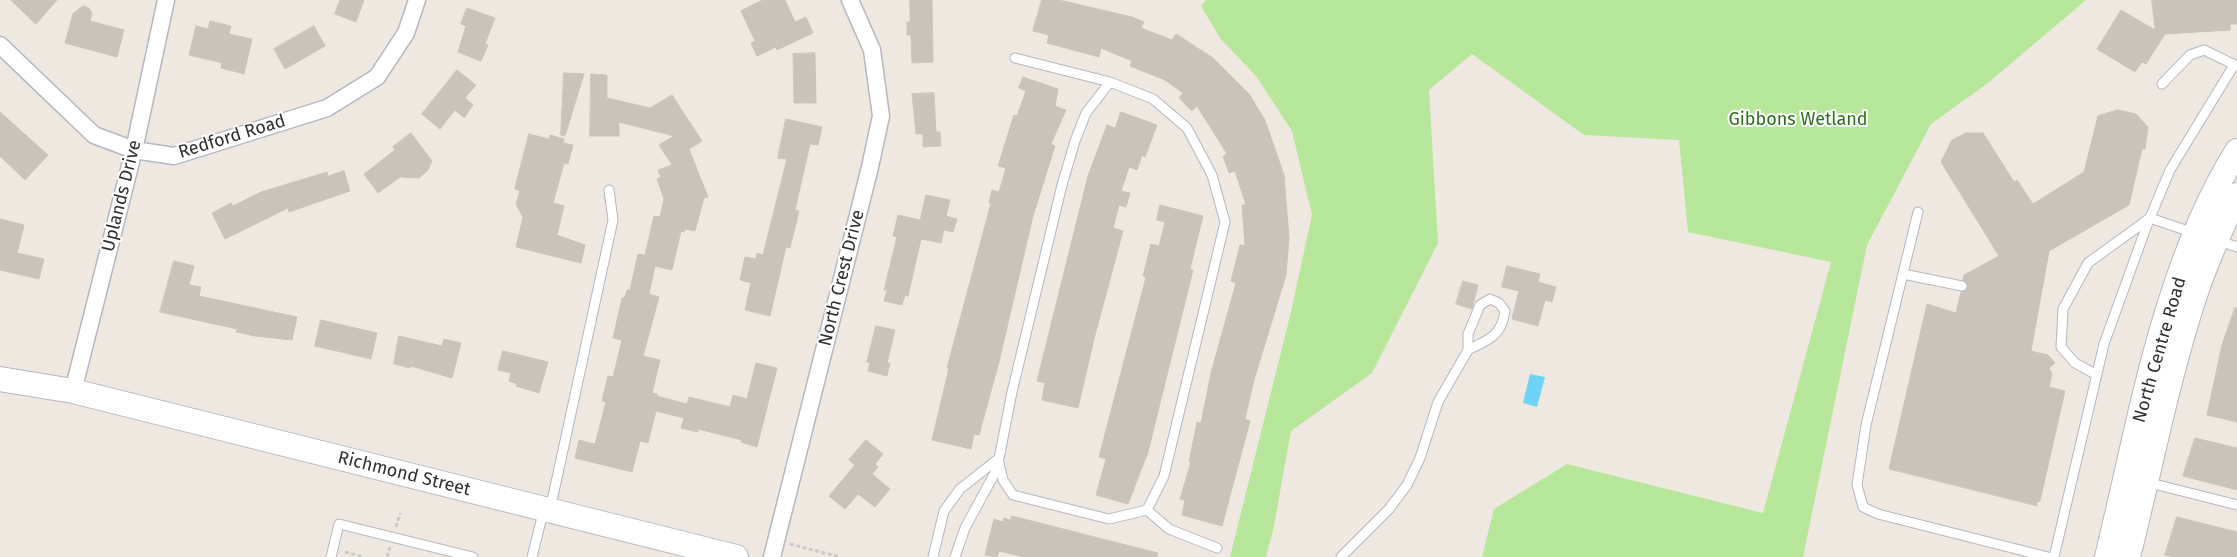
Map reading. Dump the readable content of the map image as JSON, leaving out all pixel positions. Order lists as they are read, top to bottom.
{
  "streets": {
    "main road": ["North Centre Road", "Richmond Street"],
    "street": ["Redford Road", "Uplands Drive", "North Crest Drive"]
  },
  "crossings": [
    ["Redford Road", "Uplands Drive"],
    ["Uplands Drive", "Richmond Street"]
  ],
  "parks": ["Gibbons Wetland"]
}
